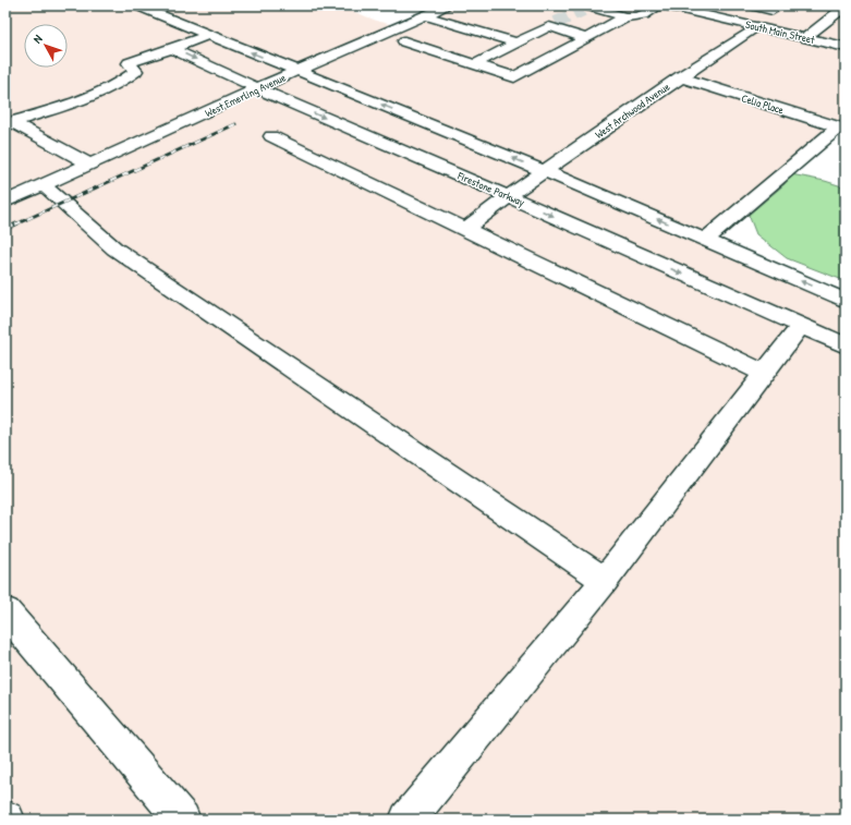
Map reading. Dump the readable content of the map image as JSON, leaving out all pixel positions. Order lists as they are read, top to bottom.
{
  "streets": {
    "street": [
      "South Main Street",
      "West Emerling Avenue",
      "Celia Place",
      "West Archwood Avenue",
      "Firestone Parkway"
    ]
  },
  "crossings": [
    ["South Main Street", "West Archwood Avenue"],
    ["West Emerling Avenue", "Firestone Parkway"],
    ["Celia Place", "West Archwood Avenue"],
    ["West Archwood Avenue", "Firestone Parkway"]
  ],
  "north": "top left"
}
